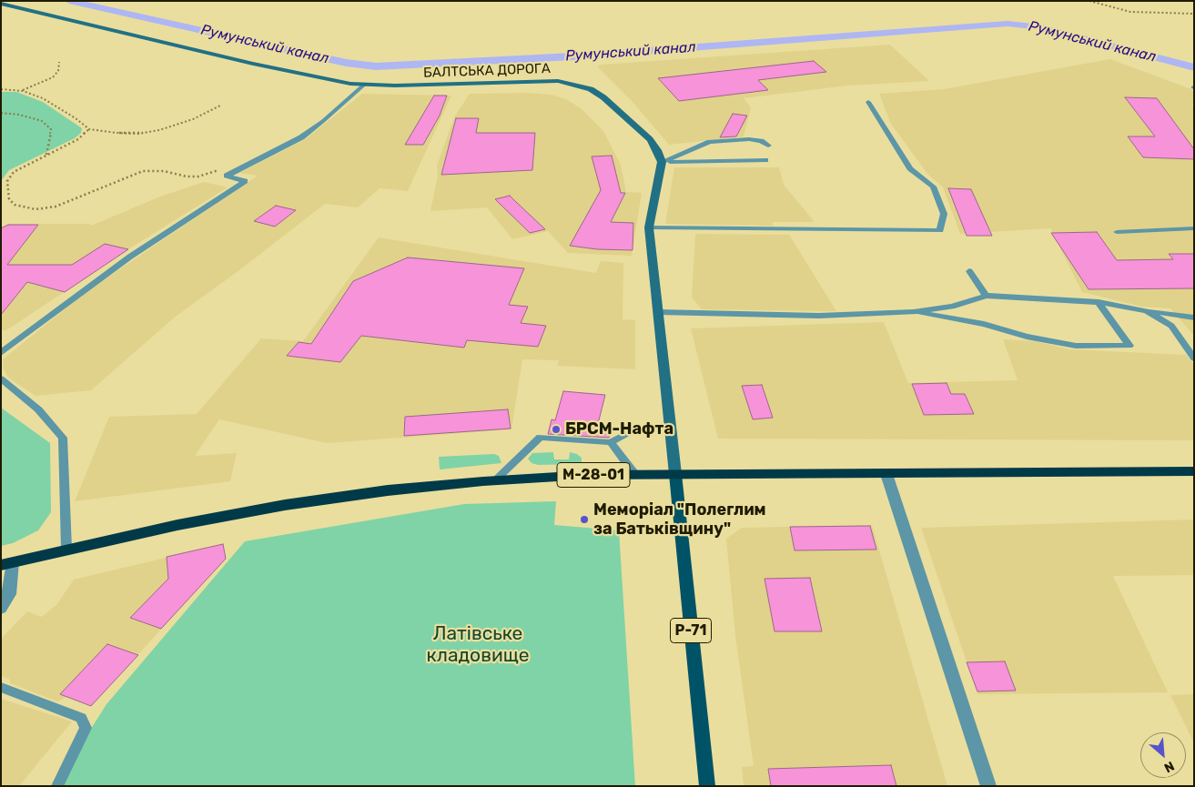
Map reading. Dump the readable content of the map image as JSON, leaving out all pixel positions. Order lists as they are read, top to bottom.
{
  "streets": {
    "highway": ["М-28-01"],
    "main road": ["БАЛТСЬКА ДОРОГА", "Р-71"]
  },
  "crossings": [
    ["М-28-01", "Р-71"]
  ],
  "water": ["Румунський канал"],
  "parks": ["Латівське кладовище"],
  "places": ["БРСМ-Нафта", "Меморіал \"Полеглим за Батьківщину\""],
  "north": "bottom right"
}
